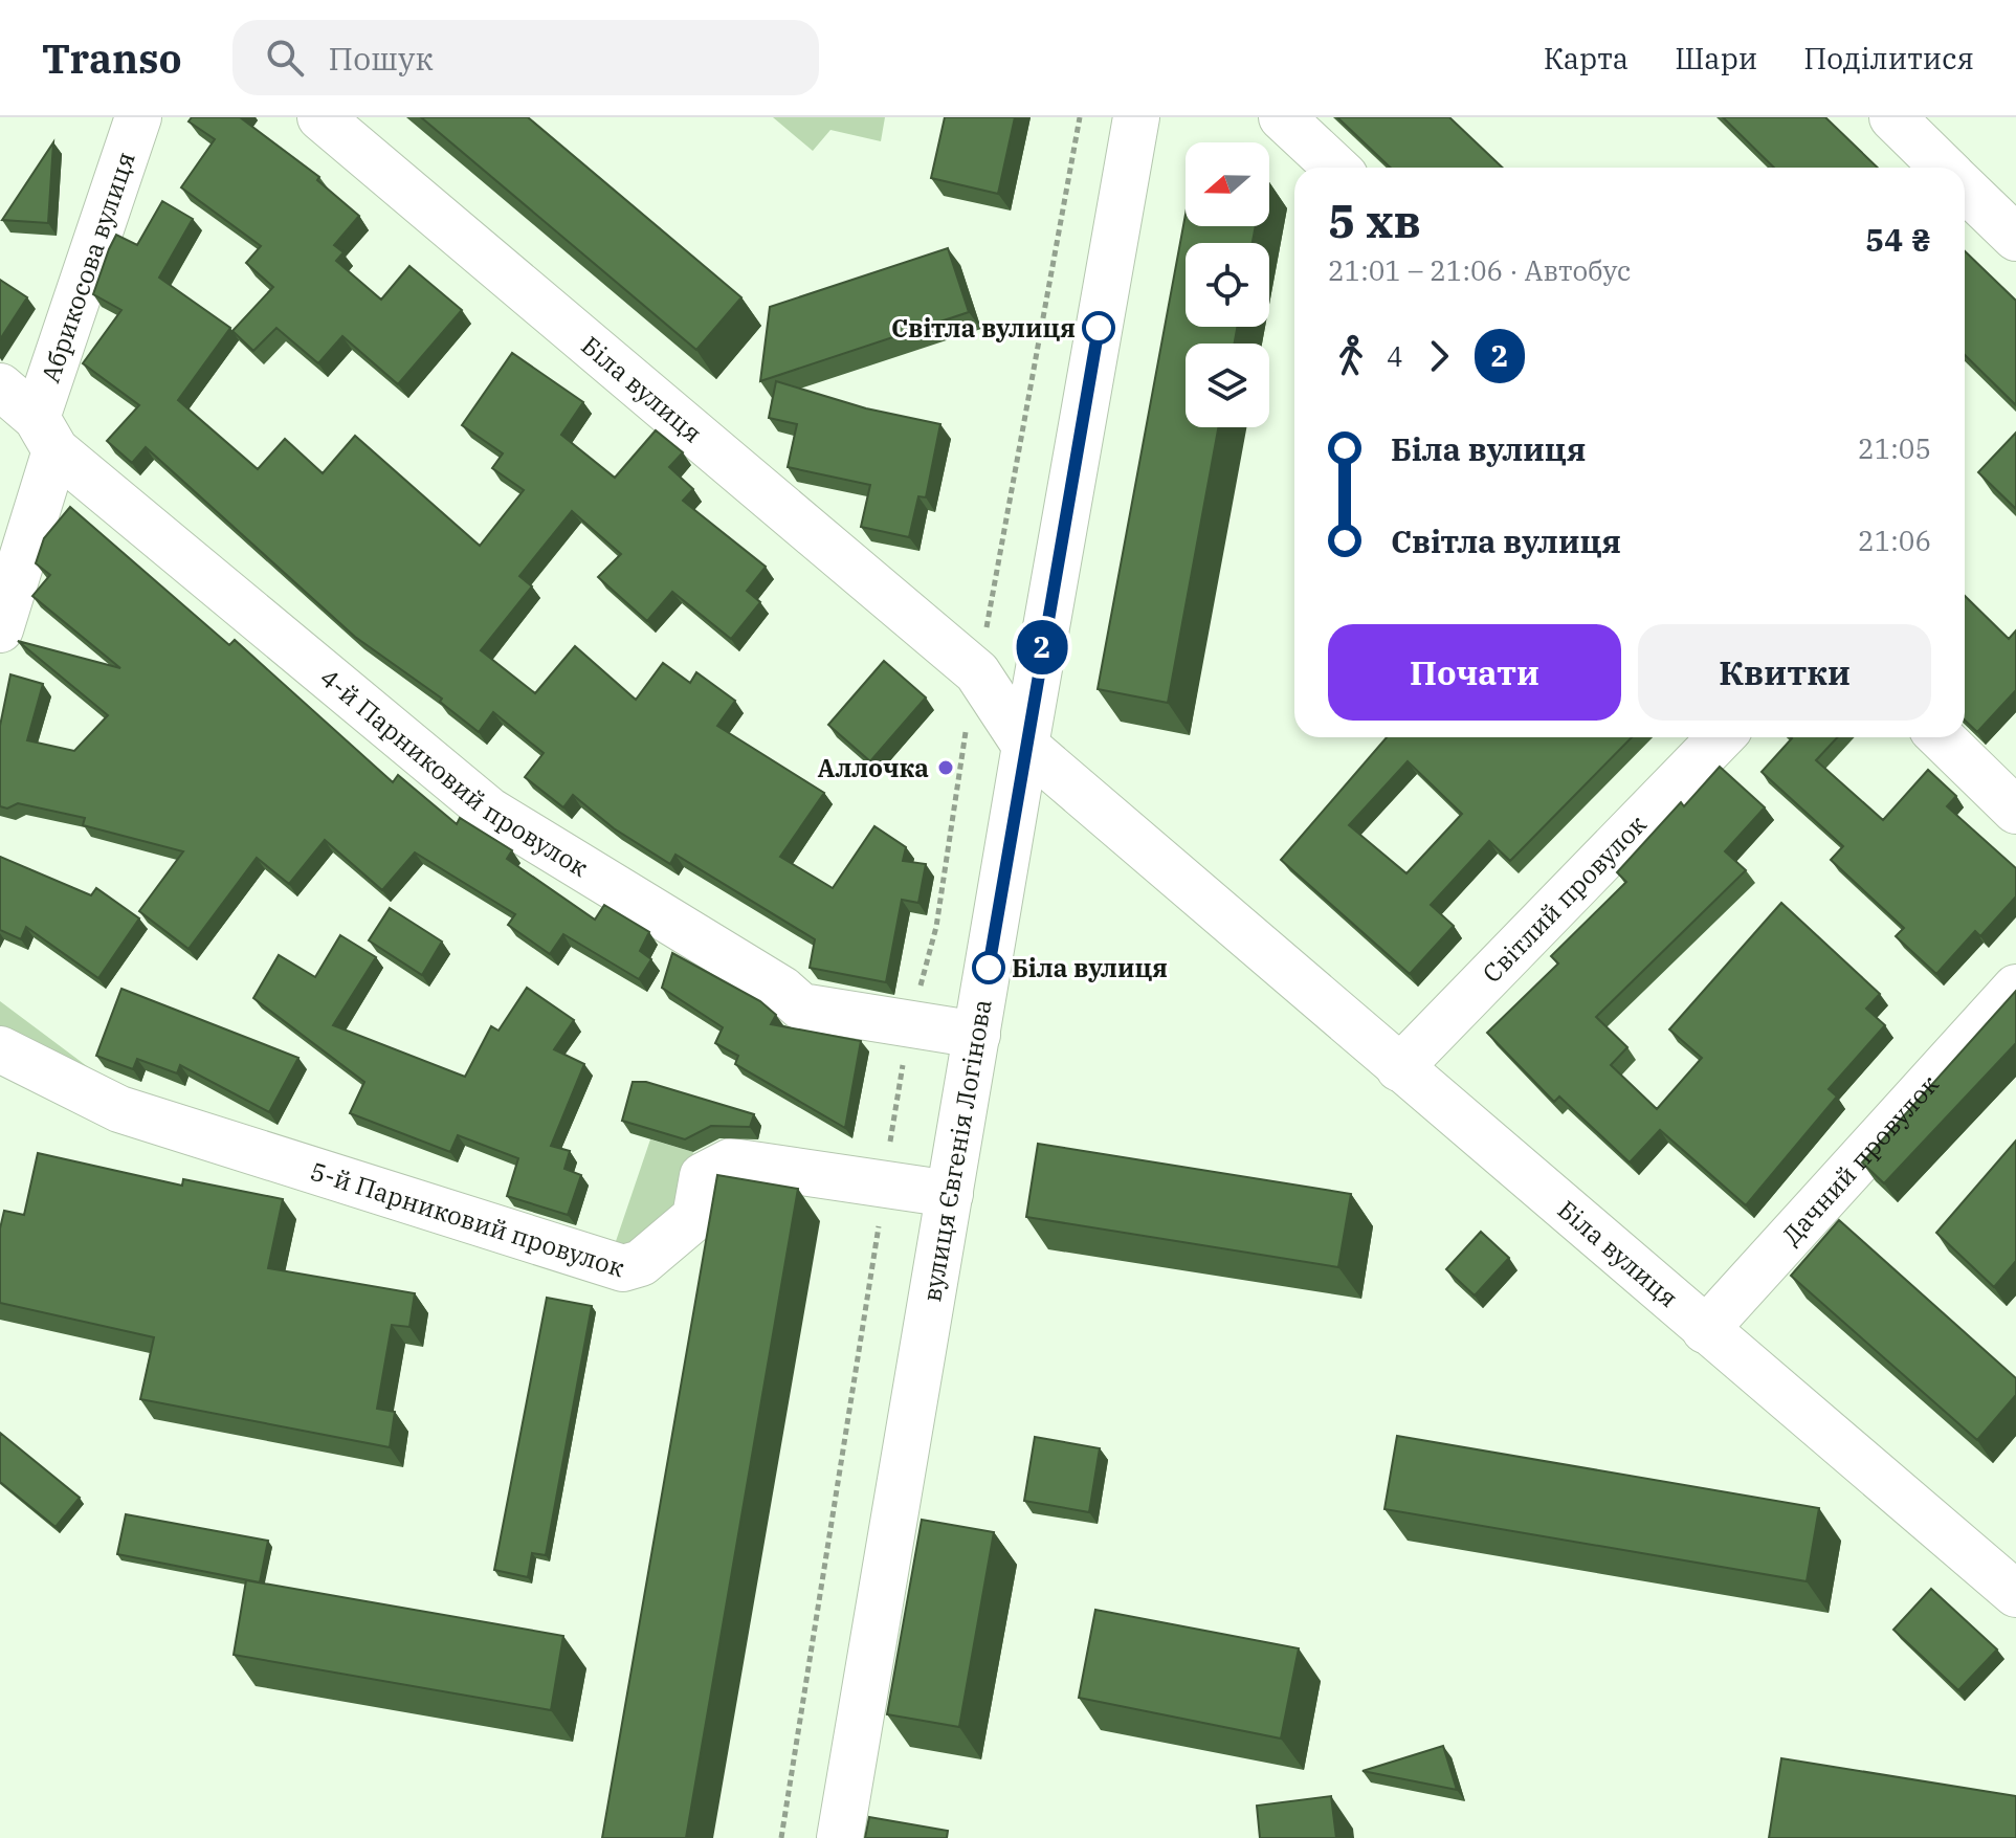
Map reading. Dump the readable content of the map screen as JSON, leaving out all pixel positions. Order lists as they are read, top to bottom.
{
  "streets": {
    "street": [
      "Абрикосова вулиця",
      "Біла вулиця",
      "4-й Парниковий провулок",
      "Світлий провулок",
      "вулиця Євгенія Логінова",
      "Дачний провулок",
      "5-й Парниковий провулок"
    ]
  },
  "crossings": [
    ["Абрикосова вулиця", "4-й Парниковий провулок"],
    ["Біла вулиця", "Світлий провулок"],
    ["Біла вулиця", "вулиця Євгенія Логінова"],
    ["Біла вулиця", "Дачний провулок"],
    ["4-й Парниковий провулок", "вулиця Євгенія Логінова"],
    ["вулиця Євгенія Логінова", "5-й Парниковий провулок"]
  ],
  "places": ["Світла вулиця", "Аллочка", "Біла вулиця"],
  "lines": ["bus line 2"],
  "north": "left",
  "page": {
    "header": "Transo",
    "search": "Пошук",
    "nav": ["Карта", "Шари", "Поділитися"],
    "on_map": "2",
    "heading": ["5 хв", "21:01 – 21:06 · Автобус", "54 ₴"],
    "legs": ["4", "2"],
    "list": [
      {
        "name": "Біла вулиця",
        "value": "21:05"
      },
      {
        "name": "Світла вулиця",
        "value": "21:06"
      }
    ],
    "buttons": ["Почати", "Квитки"]
  }
}
